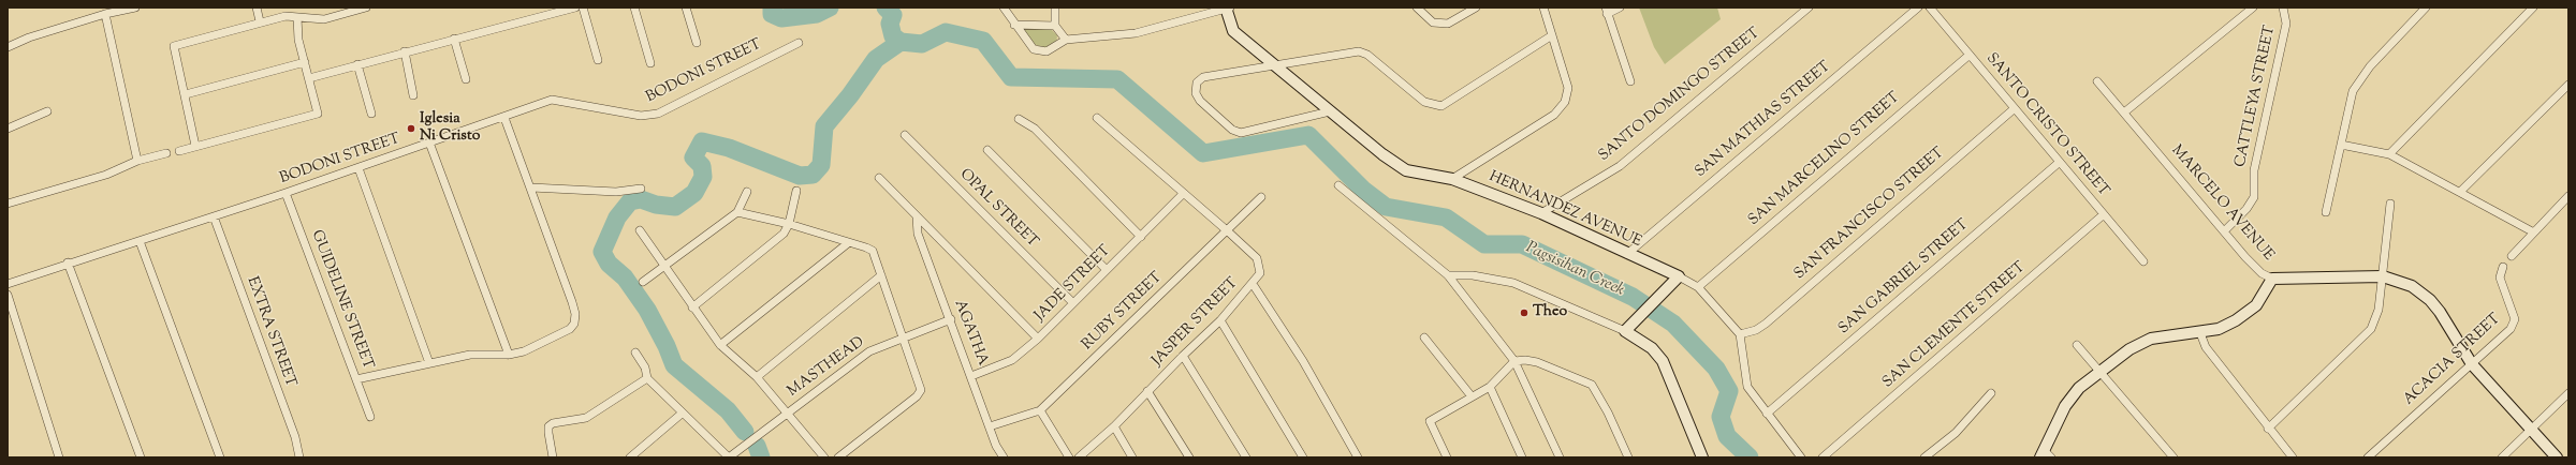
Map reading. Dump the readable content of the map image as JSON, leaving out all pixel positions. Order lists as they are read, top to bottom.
{
  "streets": {
    "street": [
      "BODONI STREET",
      "SANTO DOMINGO STREET",
      "CATTLEYA STREET",
      "SAN MATHIAS STREET",
      "SANTO CRISTO STREET",
      "SAN MARCELINO STREET",
      "MARCELO AVENUE",
      "OPAL STREET",
      "HERNANDEZ AVENUE",
      "SAN FRANCISCO STREET",
      "SAN GABRIEL STREET",
      "JADE STREET",
      "GUIDELINE STREET",
      "RUBY STREET",
      "JASPER STREET",
      "SAN CLEMENTE STREET",
      "EXTRA STREET",
      "AGATHA",
      "ACACIA STREET",
      "MASTHEAD"
    ]
  },
  "crossings": [
    ["BODONI STREET", "GUIDELINE STREET"],
    ["BODONI STREET", "EXTRA STREET"],
    ["SANTO DOMINGO STREET", "HERNANDEZ AVENUE"],
    ["CATTLEYA STREET", "MARCELO AVENUE"],
    ["SAN MATHIAS STREET", "HERNANDEZ AVENUE"],
    ["SANTO CRISTO STREET", "SAN MARCELINO STREET"],
    ["SANTO CRISTO STREET", "SAN FRANCISCO STREET"],
    ["SANTO CRISTO STREET", "SAN GABRIEL STREET"],
    ["SANTO CRISTO STREET", "SAN CLEMENTE STREET"],
    ["SAN MARCELINO STREET", "HERNANDEZ AVENUE"],
    ["MARCELO AVENUE", "ACACIA STREET"],
    ["OPAL STREET", "JADE STREET"],
    ["HERNANDEZ AVENUE", "SAN FRANCISCO STREET"],
    ["JADE STREET", "JASPER STREET"],
    ["JADE STREET", "AGATHA"],
    ["RUBY STREET", "JASPER STREET"],
    ["RUBY STREET", "AGATHA"],
    ["AGATHA", "MASTHEAD"]
  ],
  "water": ["Pagsisihan Creek"],
  "places": ["Iglesia Ni Cristo", "Theo"]
}
